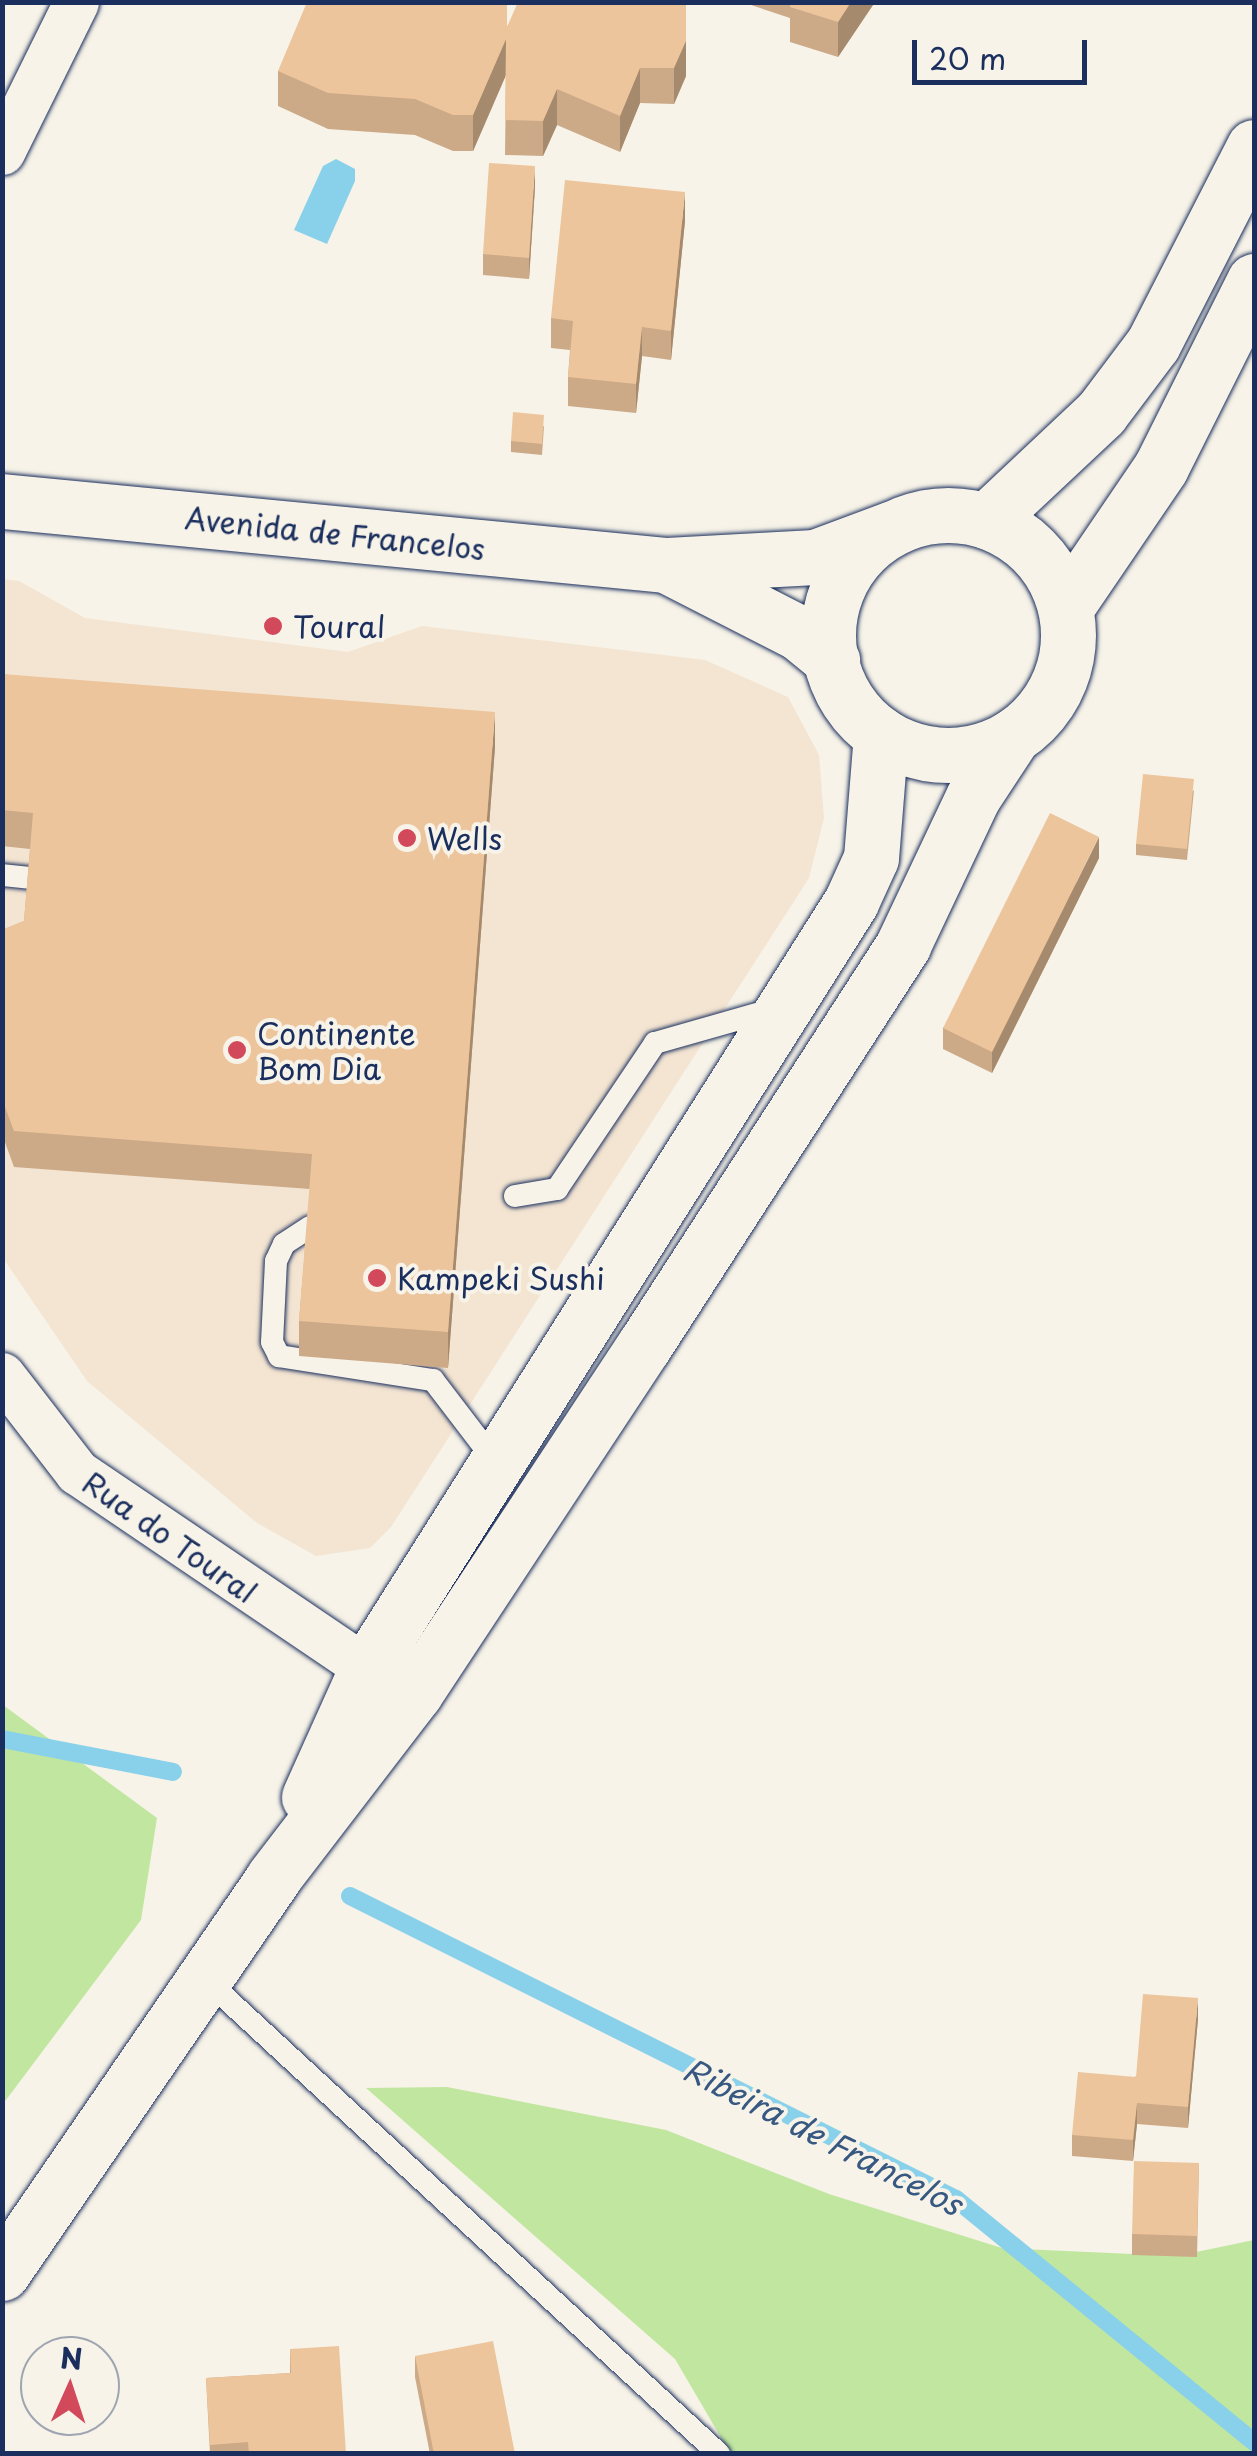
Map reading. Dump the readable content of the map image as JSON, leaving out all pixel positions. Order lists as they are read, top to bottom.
{
  "streets": {
    "main road": ["Avenida de Francelos"],
    "street": ["Rua do Toural"]
  },
  "water": ["Ribeira de Francelos"],
  "places": [
    "Toural",
    "Wells",
    "Continente Bom Dia",
    "Kampeki Sushi"
  ],
  "scale_bar": "20 m",
  "north": "top"
}
